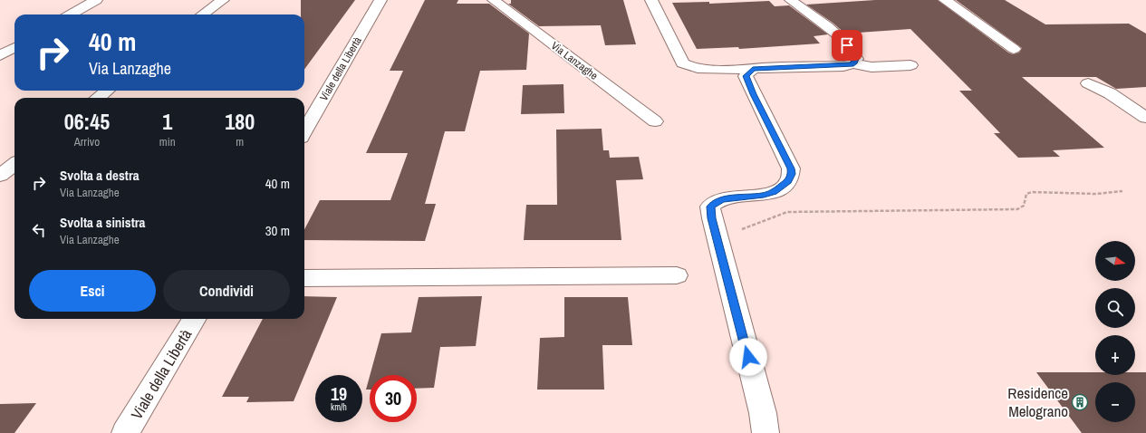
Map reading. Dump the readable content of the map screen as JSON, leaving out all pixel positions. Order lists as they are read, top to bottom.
{
  "streets": {
    "street": ["Via Lanzaghe", "Viale della Libertà"]
  },
  "places": {
    "building": ["Residence Melograno"]
  },
  "north": "right",
  "page": {
    "turn": ["40 m", "Via Lanzaghe"],
    "eta": [
      "06:45",
      "Arrivo",
      "1",
      "min",
      "180",
      "m"
    ],
    "list": [
      {
        "name": "Svolta a destra",
        "note": "Via Lanzaghe",
        "value": "40 m"
      },
      {
        "name": "Svolta a sinistra",
        "note": "Via Lanzaghe",
        "value": "30 m"
      }
    ],
    "map_buttons": ["+", "−"],
    "buttons": ["Esci", "Condividi"],
    "speed": "19 km/h",
    "limit": "30"
  }
}
